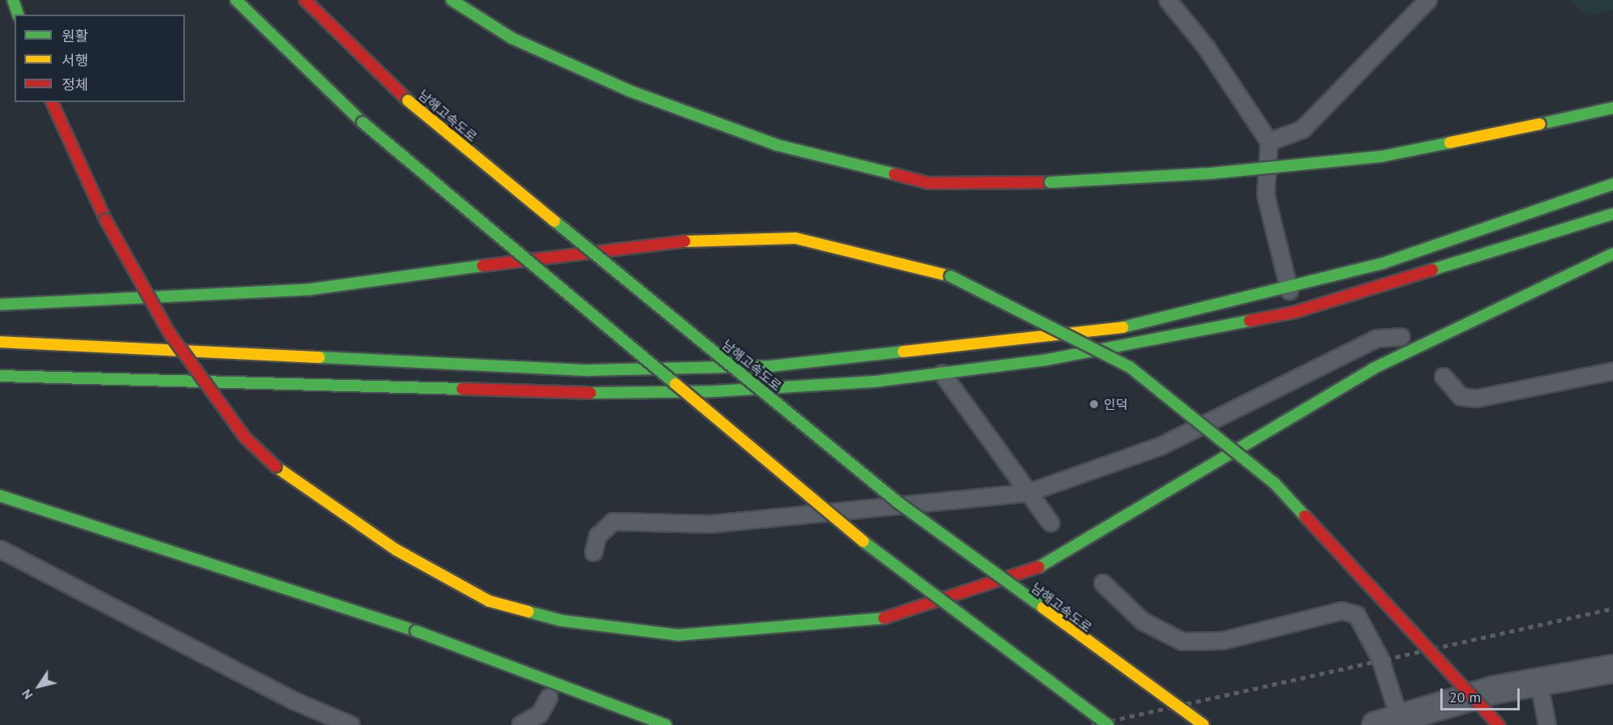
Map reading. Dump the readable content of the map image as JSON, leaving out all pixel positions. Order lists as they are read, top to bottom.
{
  "streets": {
    "main road": ["남해고속도로"]
  },
  "places": ["인덕"],
  "legend": ["원활", "서행", "정체"],
  "scale_bar": "20 m",
  "north": "bottom left"
}
